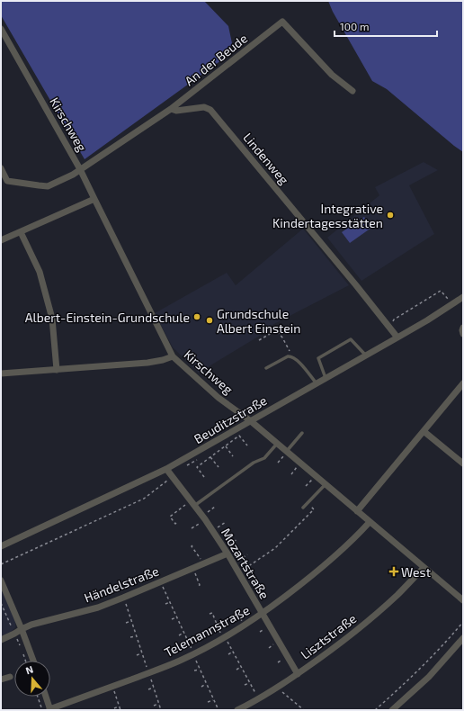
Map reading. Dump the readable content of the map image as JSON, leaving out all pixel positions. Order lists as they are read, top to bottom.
{
  "streets": {
    "street": [
      "An der Beude",
      "Kirschweg",
      "Lindenweg",
      "Beuditzstraße",
      "Mozartstraße",
      "Händelstraße",
      "Telemannstraße",
      "Lisztstraße"
    ]
  },
  "crossings": [
    ["An der Beude", "Kirschweg"],
    ["An der Beude", "Lindenweg"],
    ["Kirschweg", "Beuditzstraße"],
    ["Kirschweg", "Telemannstraße"],
    ["Kirschweg", "Lisztstraße"],
    ["Lindenweg", "Beuditzstraße"],
    ["Beuditzstraße", "Mozartstraße"],
    ["Mozartstraße", "Händelstraße"],
    ["Mozartstraße", "Telemannstraße"],
    ["Mozartstraße", "Lisztstraße"]
  ],
  "places": {
    "other": ["Integrative Kindertagesstätten", "Albert-Einstein-Grundschule", "Grundschule Albert Einstein"],
    "health": ["West"]
  },
  "scale_bar": "100 m",
  "north": "top"
}
